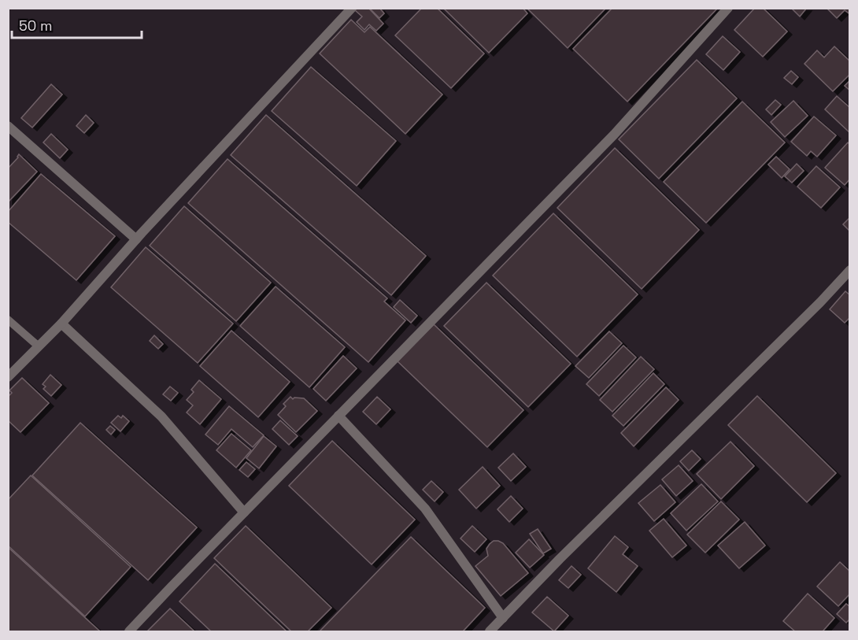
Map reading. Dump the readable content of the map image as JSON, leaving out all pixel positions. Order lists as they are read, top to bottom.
{
  "scale_bar": "50 m"
}
